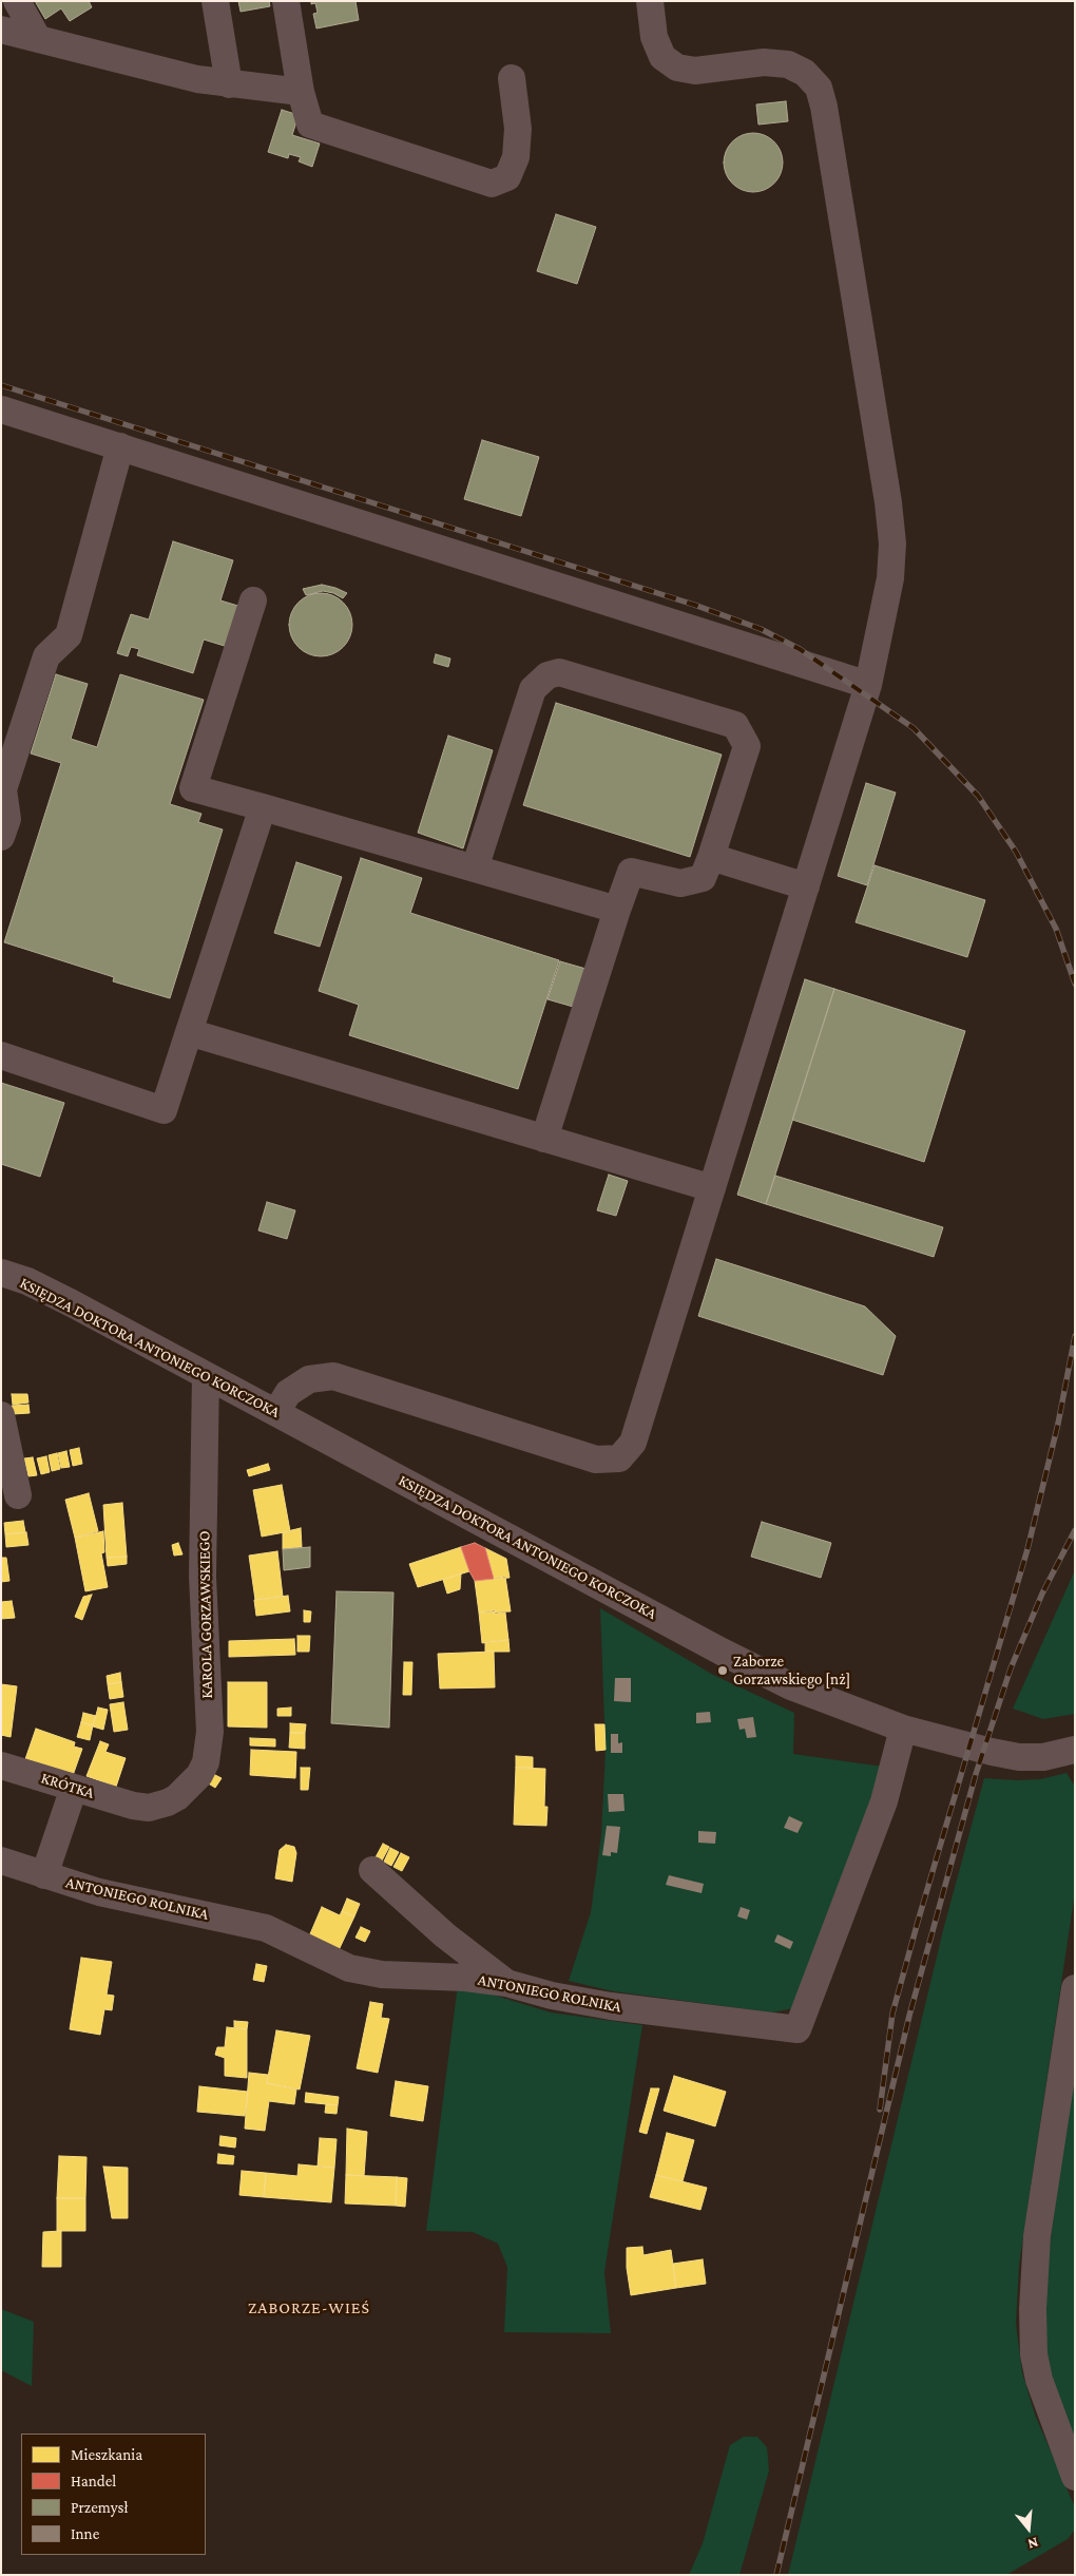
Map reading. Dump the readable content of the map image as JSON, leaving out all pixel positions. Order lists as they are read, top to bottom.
{
  "streets": {
    "street": [
      "KSIĘDZA DOKTORA ANTONIEGO KORCZOKA",
      "KAROLA GORZAWSKIEGO",
      "KRÓTKA",
      "ANTONIEGO ROLNIKA"
    ]
  },
  "crossings": [
    ["KSIĘDZA DOKTORA ANTONIEGO KORCZOKA", "KAROLA GORZAWSKIEGO"],
    ["KSIĘDZA DOKTORA ANTONIEGO KORCZOKA", "ANTONIEGO ROLNIKA"],
    ["KAROLA GORZAWSKIEGO", "KRÓTKA"]
  ],
  "districts": ["ZABORZE-WIEŚ"],
  "places": ["Zaborze Gorzawskiego [nż]"],
  "legend": [
    "Mieszkania",
    "Handel",
    "Przemysł",
    "Inne"
  ],
  "north": "bottom"
}
